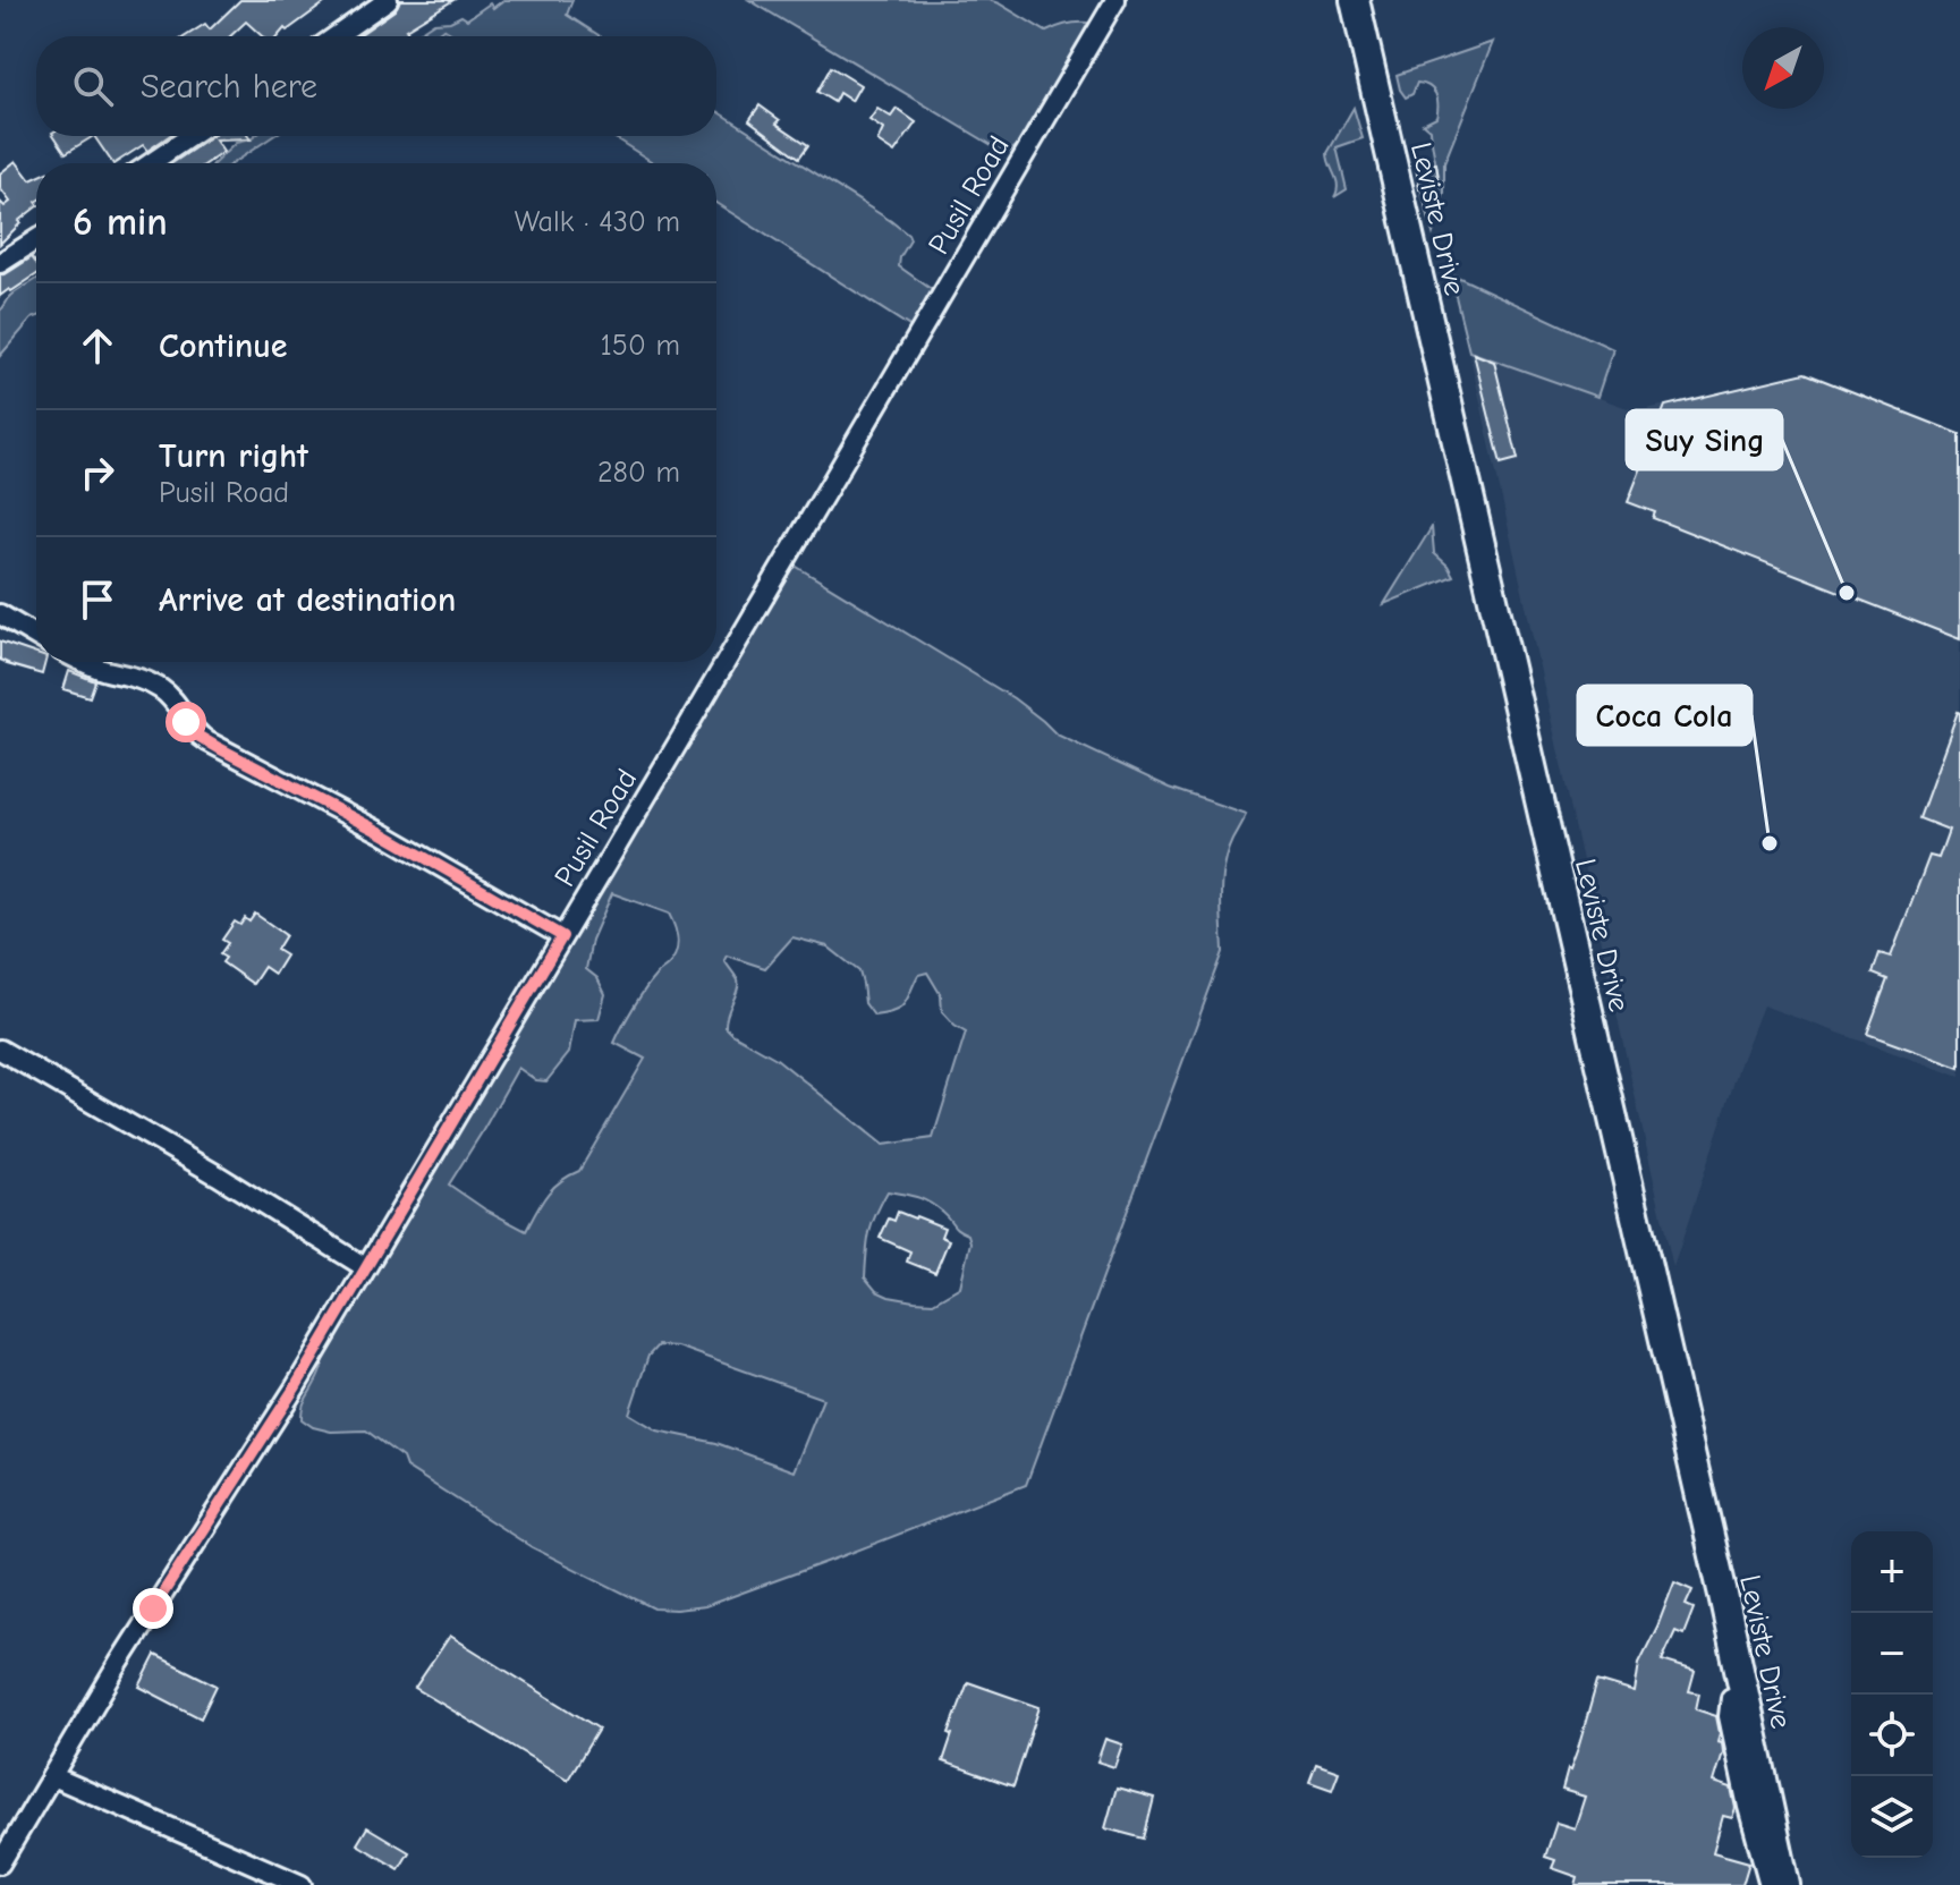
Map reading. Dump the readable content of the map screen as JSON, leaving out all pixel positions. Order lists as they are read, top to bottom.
{
  "streets": {
    "main road": ["Leviste Drive"],
    "street": ["Pusil Road"]
  },
  "places": ["Suy Sing", "Coca Cola"],
  "north": "bottom left",
  "page": {
    "search": "Search here",
    "heading": ["6 min", "Walk · 430 m"],
    "list": [
      ["Continue", "150 m"],
      ["Turn right", "Pusil Road", "280 m"],
      "Arrive at destination"
    ],
    "map_buttons": ["+", "−"]
  }
}
